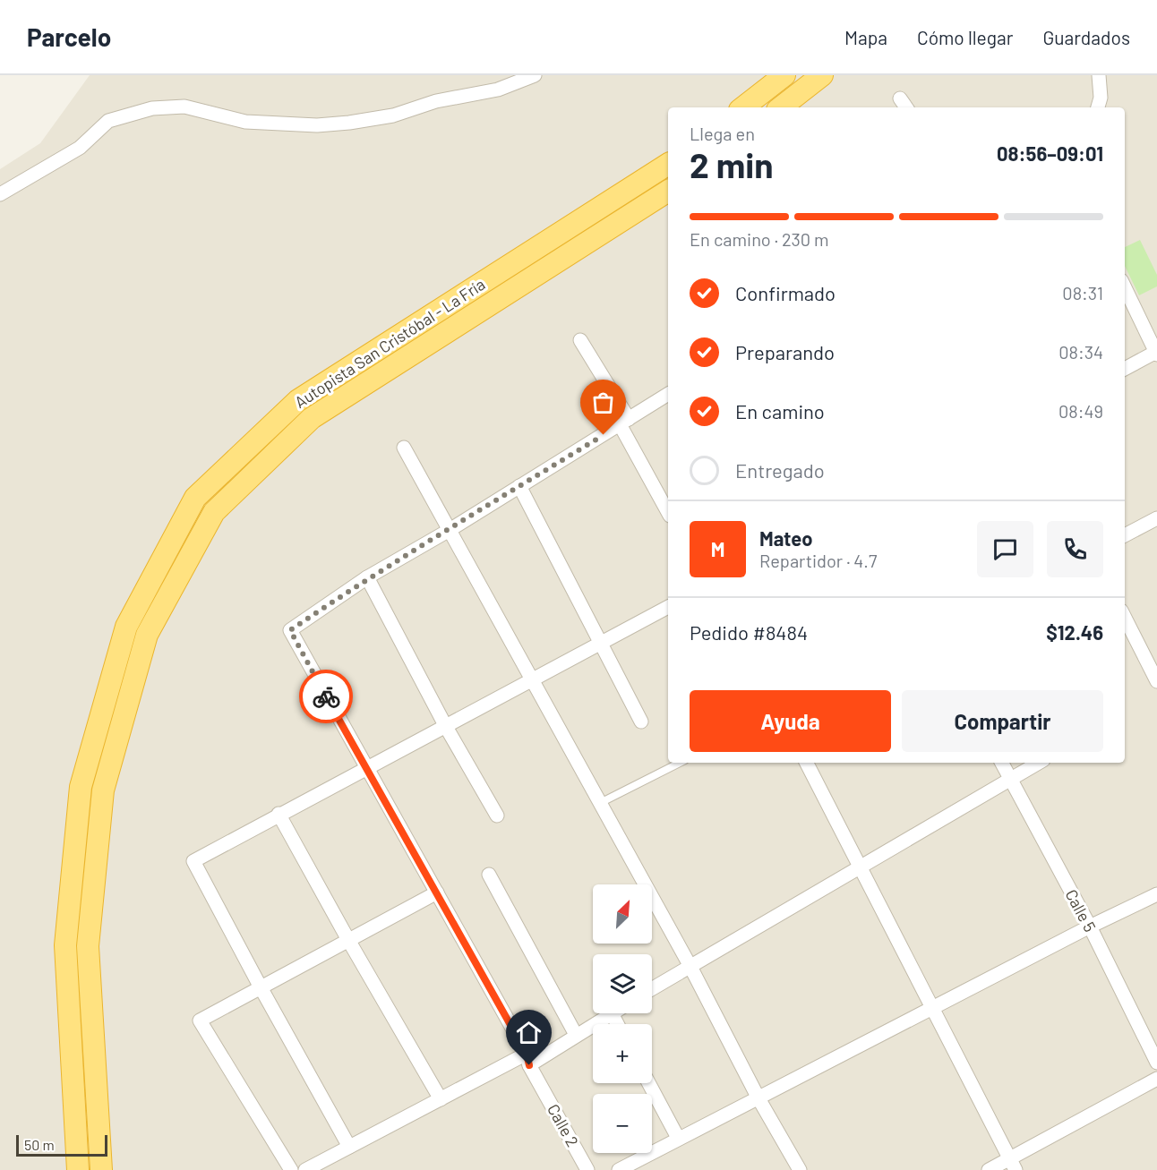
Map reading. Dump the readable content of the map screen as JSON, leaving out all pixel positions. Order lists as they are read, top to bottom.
{
  "streets": {
    "highway": ["Autopista San Cristóbal - La Fría"],
    "street": ["Calle 5", "Calle 2"]
  },
  "scale_bar": "50 m",
  "north": "top right",
  "page": {
    "header": "Parcelo",
    "nav": ["Mapa", "Cómo llegar", "Guardados"],
    "heading": ["2 min", "Llega en", "08:56–09:01"],
    "panel": [
      "Mateo",
      "Repartidor · 4.7",
      "Pedido #8484",
      "$12.46"
    ],
    "bar": "En camino · 230 m",
    "list": [
      ["Confirmado", "08:31"],
      ["Preparando", "08:34"],
      ["En camino", "08:49"],
      "Entregado"
    ],
    "round": "M",
    "buttons": ["Ayuda", "Compartir"],
    "map_buttons": ["+", "−"],
    "scale": "50 m"
  }
}
